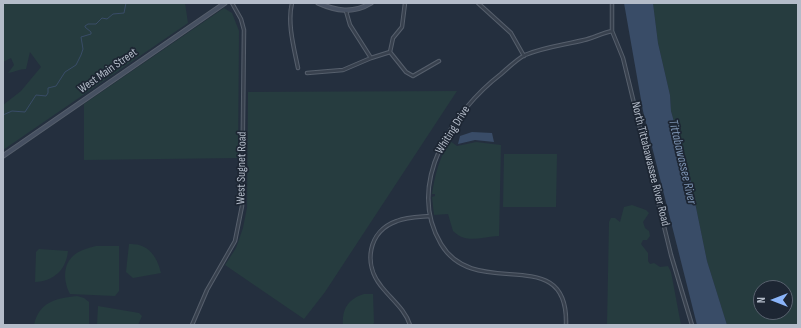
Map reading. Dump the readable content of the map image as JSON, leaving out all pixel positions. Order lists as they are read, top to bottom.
{
  "streets": {
    "street": [
      "West Main Street",
      "Whiting Drive",
      "North Tittabawassee River Road",
      "West Sugnet Road"
    ]
  },
  "crossings": [
    ["Whiting Drive", "North Tittabawassee River Road"]
  ],
  "water": ["Tittabawassee River"],
  "north": "left"
}
